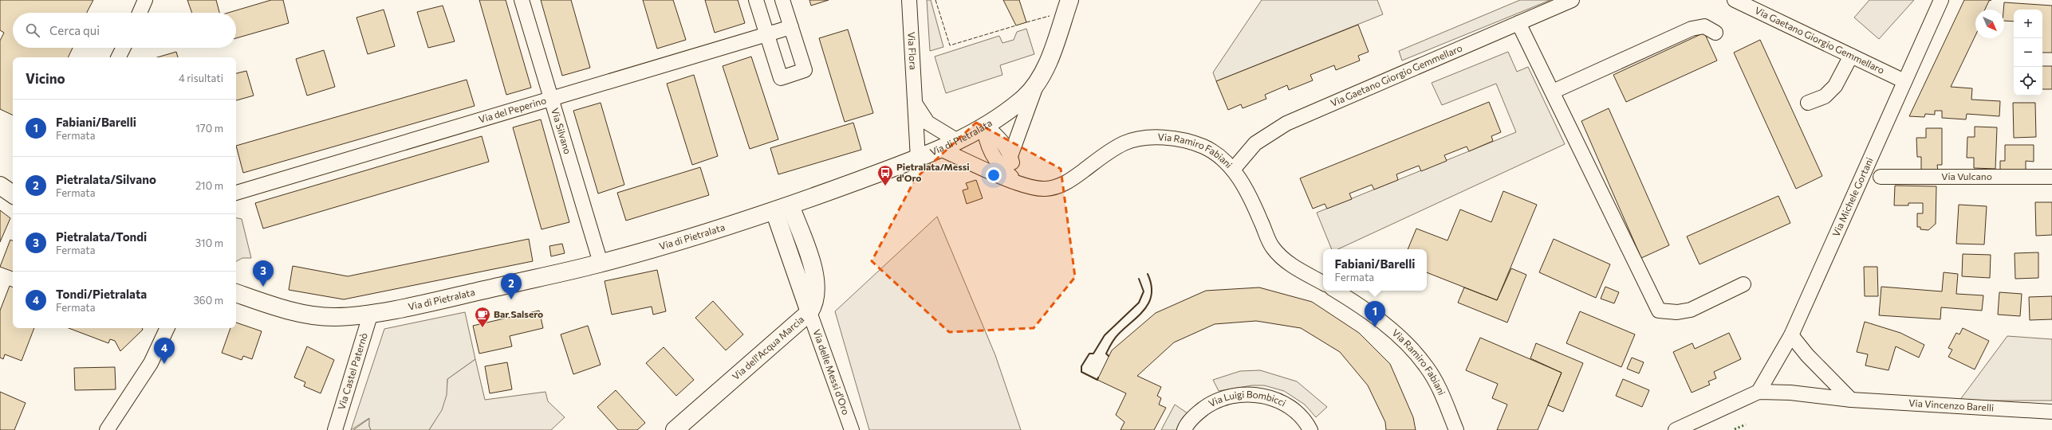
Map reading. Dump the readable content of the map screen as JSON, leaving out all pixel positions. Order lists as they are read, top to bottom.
{
  "streets": {
    "street": [
      "Via Gaetano Giorgio Gemmellaro",
      "Via Flora",
      "Via del Peperino",
      "Via Silvano",
      "Via di Pietralata",
      "Via Ramiro Fabiani",
      "Via Vulcano",
      "Via Michele Gortani",
      "Via dell'Acqua Marcia",
      "Via Castel Paternò",
      "Via delle Messi d'Oro",
      "Via Vincenzo Barelli",
      "Via Luigi Bombicci"
    ]
  },
  "crossings": [
    ["Via Gaetano Giorgio Gemmellaro", "Via Ramiro Fabiani"],
    ["Via Gaetano Giorgio Gemmellaro", "Via Michele Gortani"],
    ["Via Flora", "Via di Pietralata"],
    ["Via del Peperino", "Via Silvano"],
    ["Via Silvano", "Via di Pietralata"],
    ["Via di Pietralata", "Via Ramiro Fabiani"],
    ["Via di Pietralata", "Via dell'Acqua Marcia"],
    ["Via di Pietralata", "Via Castel Paternò"],
    ["Via Michele Gortani", "Via Vincenzo Barelli"],
    ["Via dell'Acqua Marcia", "Via delle Messi d'Oro"]
  ],
  "places": {
    "bus stop": ["Pietralata/Messi d'Oro"],
    "cafe": ["Bar Salsero"]
  },
  "north": "bottom right",
  "page": {
    "map_buttons": ["+", "−"],
    "search": "Cerca qui",
    "heading": ["Vicino", "4 risultati"],
    "list": [
      {
        "mark": "1",
        "name": "Fabiani/Barelli",
        "note": "Fermata",
        "value": "170 m"
      },
      {
        "mark": "2",
        "name": "Pietralata/Silvano",
        "note": "Fermata",
        "value": "210 m"
      },
      {
        "mark": "3",
        "name": "Pietralata/Tondi",
        "note": "Fermata",
        "value": "310 m"
      },
      {
        "mark": "4",
        "name": "Tondi/Pietralata",
        "note": "Fermata",
        "value": "360 m"
      }
    ],
    "popup": ["Fabiani/Barelli", "Fermata"],
    "pins": [
      "3",
      "2",
      "1",
      "4"
    ]
  }
}
